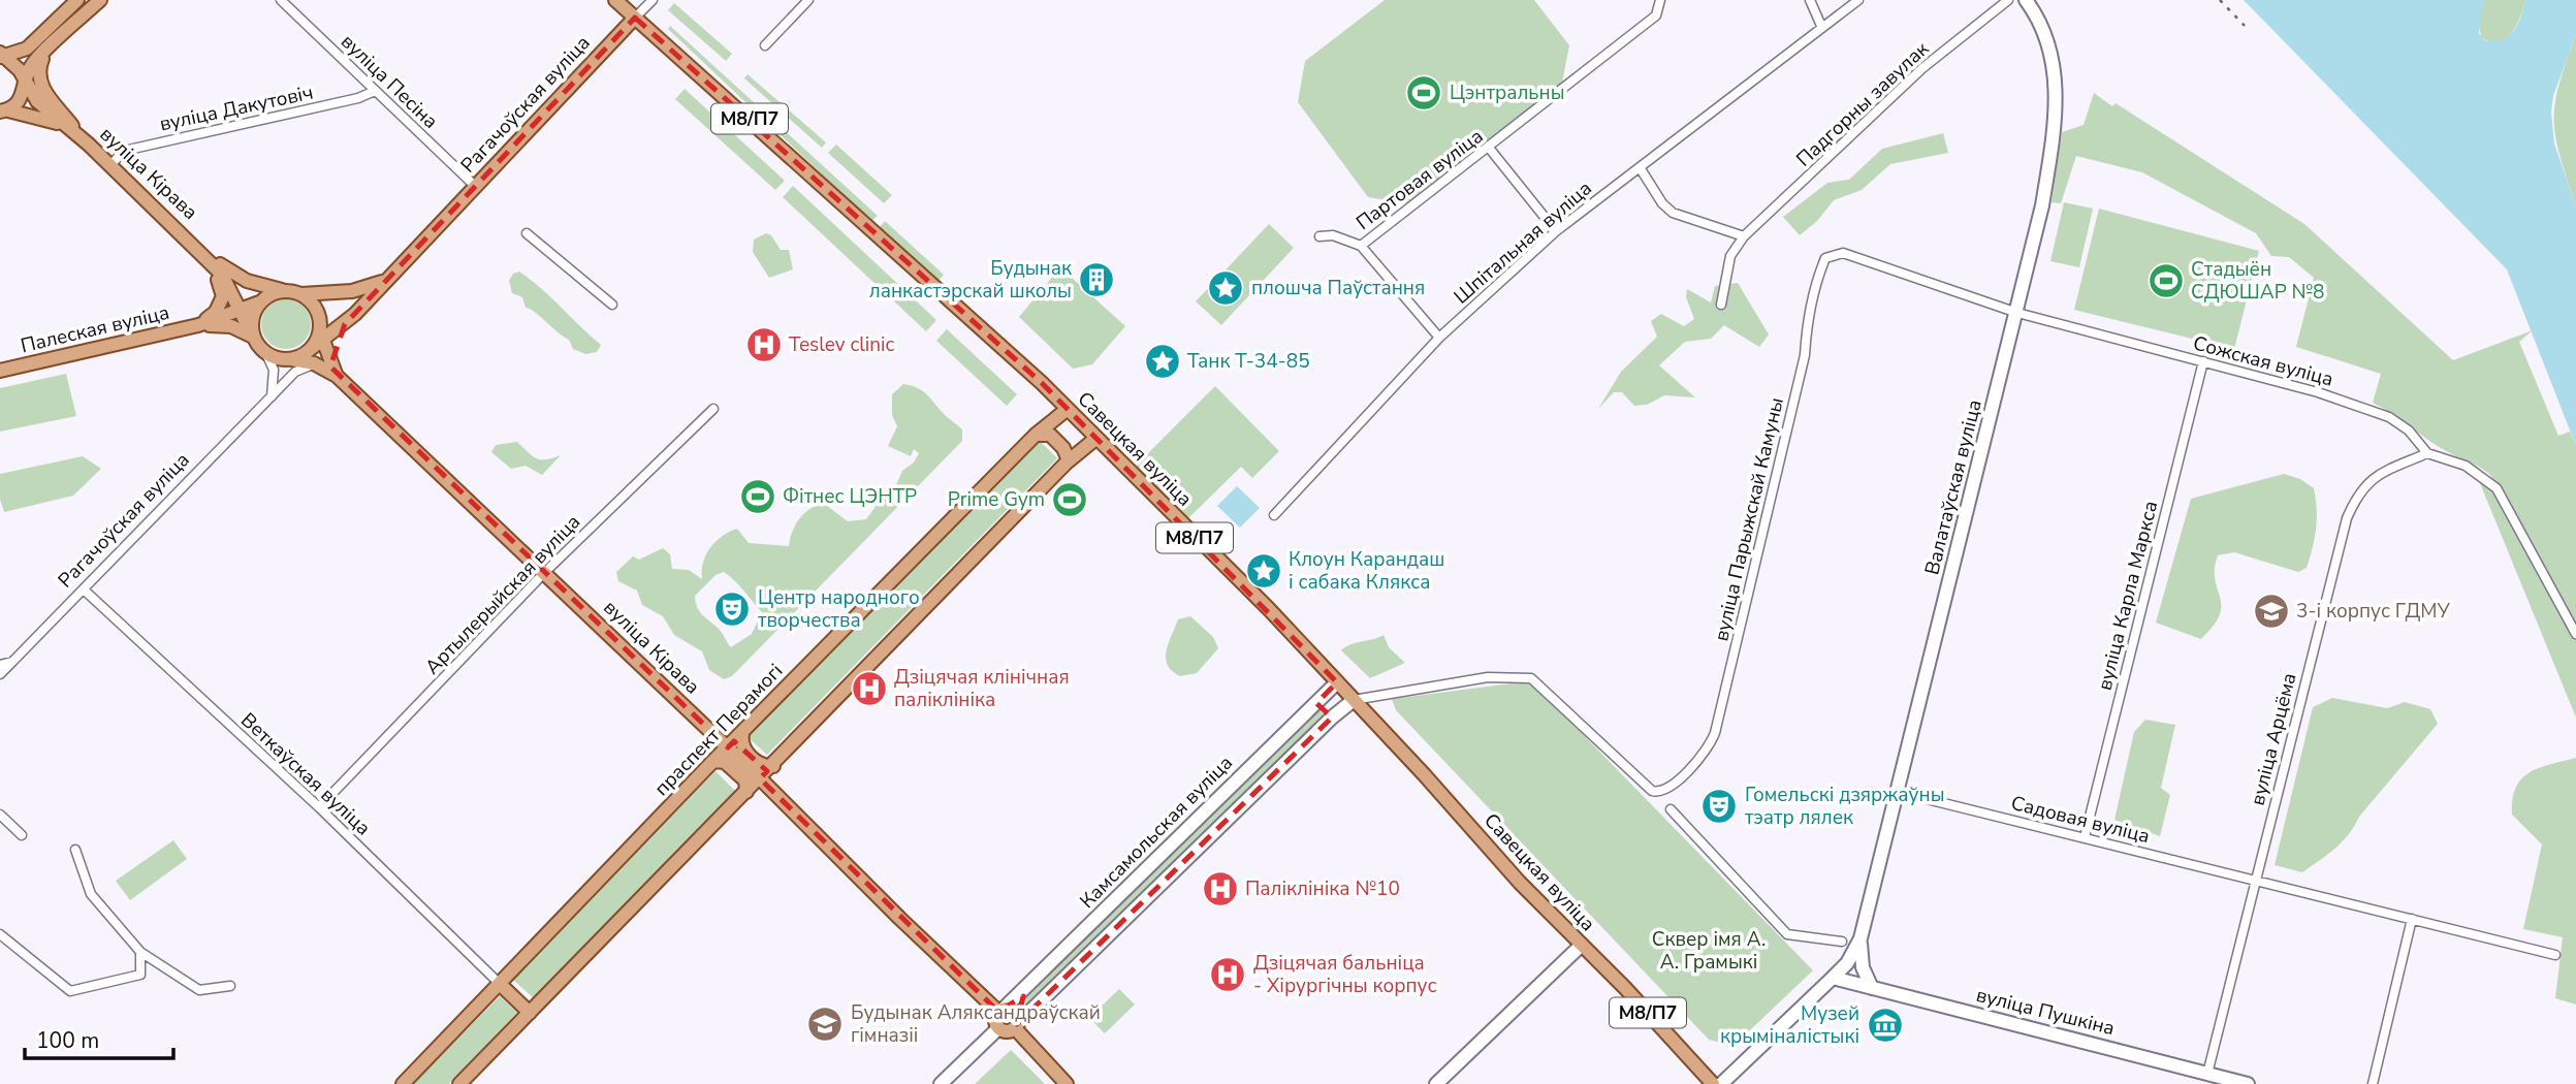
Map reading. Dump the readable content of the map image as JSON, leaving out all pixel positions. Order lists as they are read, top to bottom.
{
  "streets": {
    "main road": [
      "Рагачоўская вуліца",
      "М8/П7",
      "вуліца Кірава",
      "Палеская вуліца",
      "Савецкая вуліца",
      "праспект Перамогі"
    ],
    "street": [
      "вуліца Песіна",
      "Падгорны завулак",
      "вуліца Дакутовіч",
      "Партовая вуліца",
      "Шпітальная вуліца",
      "Сожская вуліца",
      "Валатаўская вуліца",
      "вуліца Парыжскай Камуны",
      "Артылерыйская вуліца",
      "вуліца Карла Маркса",
      "вуліца Арцёма",
      "Веткаўская вуліца",
      "Садовая вуліца",
      "Камсамольская вуліца",
      "вуліца Пушкіна"
    ]
  },
  "crossings": [
    ["вуліца Песіна", "Рагачоўская вуліца"],
    ["вуліца Песіна", "вуліца Дакутовіч"],
    ["Рагачоўская вуліца", "вуліца Кірава"],
    ["Рагачоўская вуліца", "Палеская вуліца"],
    ["Рагачоўская вуліца", "Савецкая вуліца"],
    ["Рагачоўская вуліца", "Веткаўская вуліца"],
    ["вуліца Дакутовіч", "вуліца Кірава"],
    ["вуліца Кірава", "Палеская вуліца"],
    ["вуліца Кірава", "Артылерыйская вуліца"],
    ["вуліца Кірава", "праспект Перамогі"],
    ["вуліца Кірава", "Камсамольская вуліца"],
    ["Сожская вуліца", "Валатаўская вуліца"],
    ["Сожская вуліца", "вуліца Парыжскай Камуны"],
    ["Сожская вуліца", "вуліца Карла Маркса"],
    ["Сожская вуліца", "вуліца Арцёма"],
    ["Савецкая вуліца", "праспект Перамогі"],
    ["Савецкая вуліца", "Камсамольская вуліца"],
    ["Валатаўская вуліца", "Садовая вуліца"],
    ["Валатаўская вуліца", "вуліца Пушкіна"],
    ["Артылерыйская вуліца", "Веткаўская вуліца"],
    ["вуліца Карла Маркса", "Садовая вуліца"],
    ["праспект Перамогі", "Веткаўская вуліца"],
    ["вуліца Арцёма", "Садовая вуліца"],
    ["вуліца Арцёма", "вуліца Пушкіна"]
  ],
  "parks": ["Сквер імя А. А. Грамыкі"],
  "places": {
    "sports": [
      "Цэнтральны",
      "Стадыён СДЮШАР №8",
      "Фітнес ЦЭНТР",
      "Prime Gym"
    ],
    "building": ["Будынак ланкастэрскай школы"],
    "place": ["плошча Паўстання", "Танк Т-34-85", "Клоун Карандаш і сабака Клякса"],
    "hospital": [
      "Teslev clinic",
      "Дзіцячая клінічная паліклініка",
      "Паліклініка №10",
      "Дзіцячая бальніца - Хірургічны корпус"
    ],
    "theatre": ["Центр народного творчества", "Гомельскі дзяржаўны тэатр лялек"],
    "school or university": ["3-і корпус ГДМУ", "Будынак Аляксандраўскай гімназіі"],
    "museum": ["Музей крыміналістыкі"]
  },
  "scale_bar": "100 m"
}
